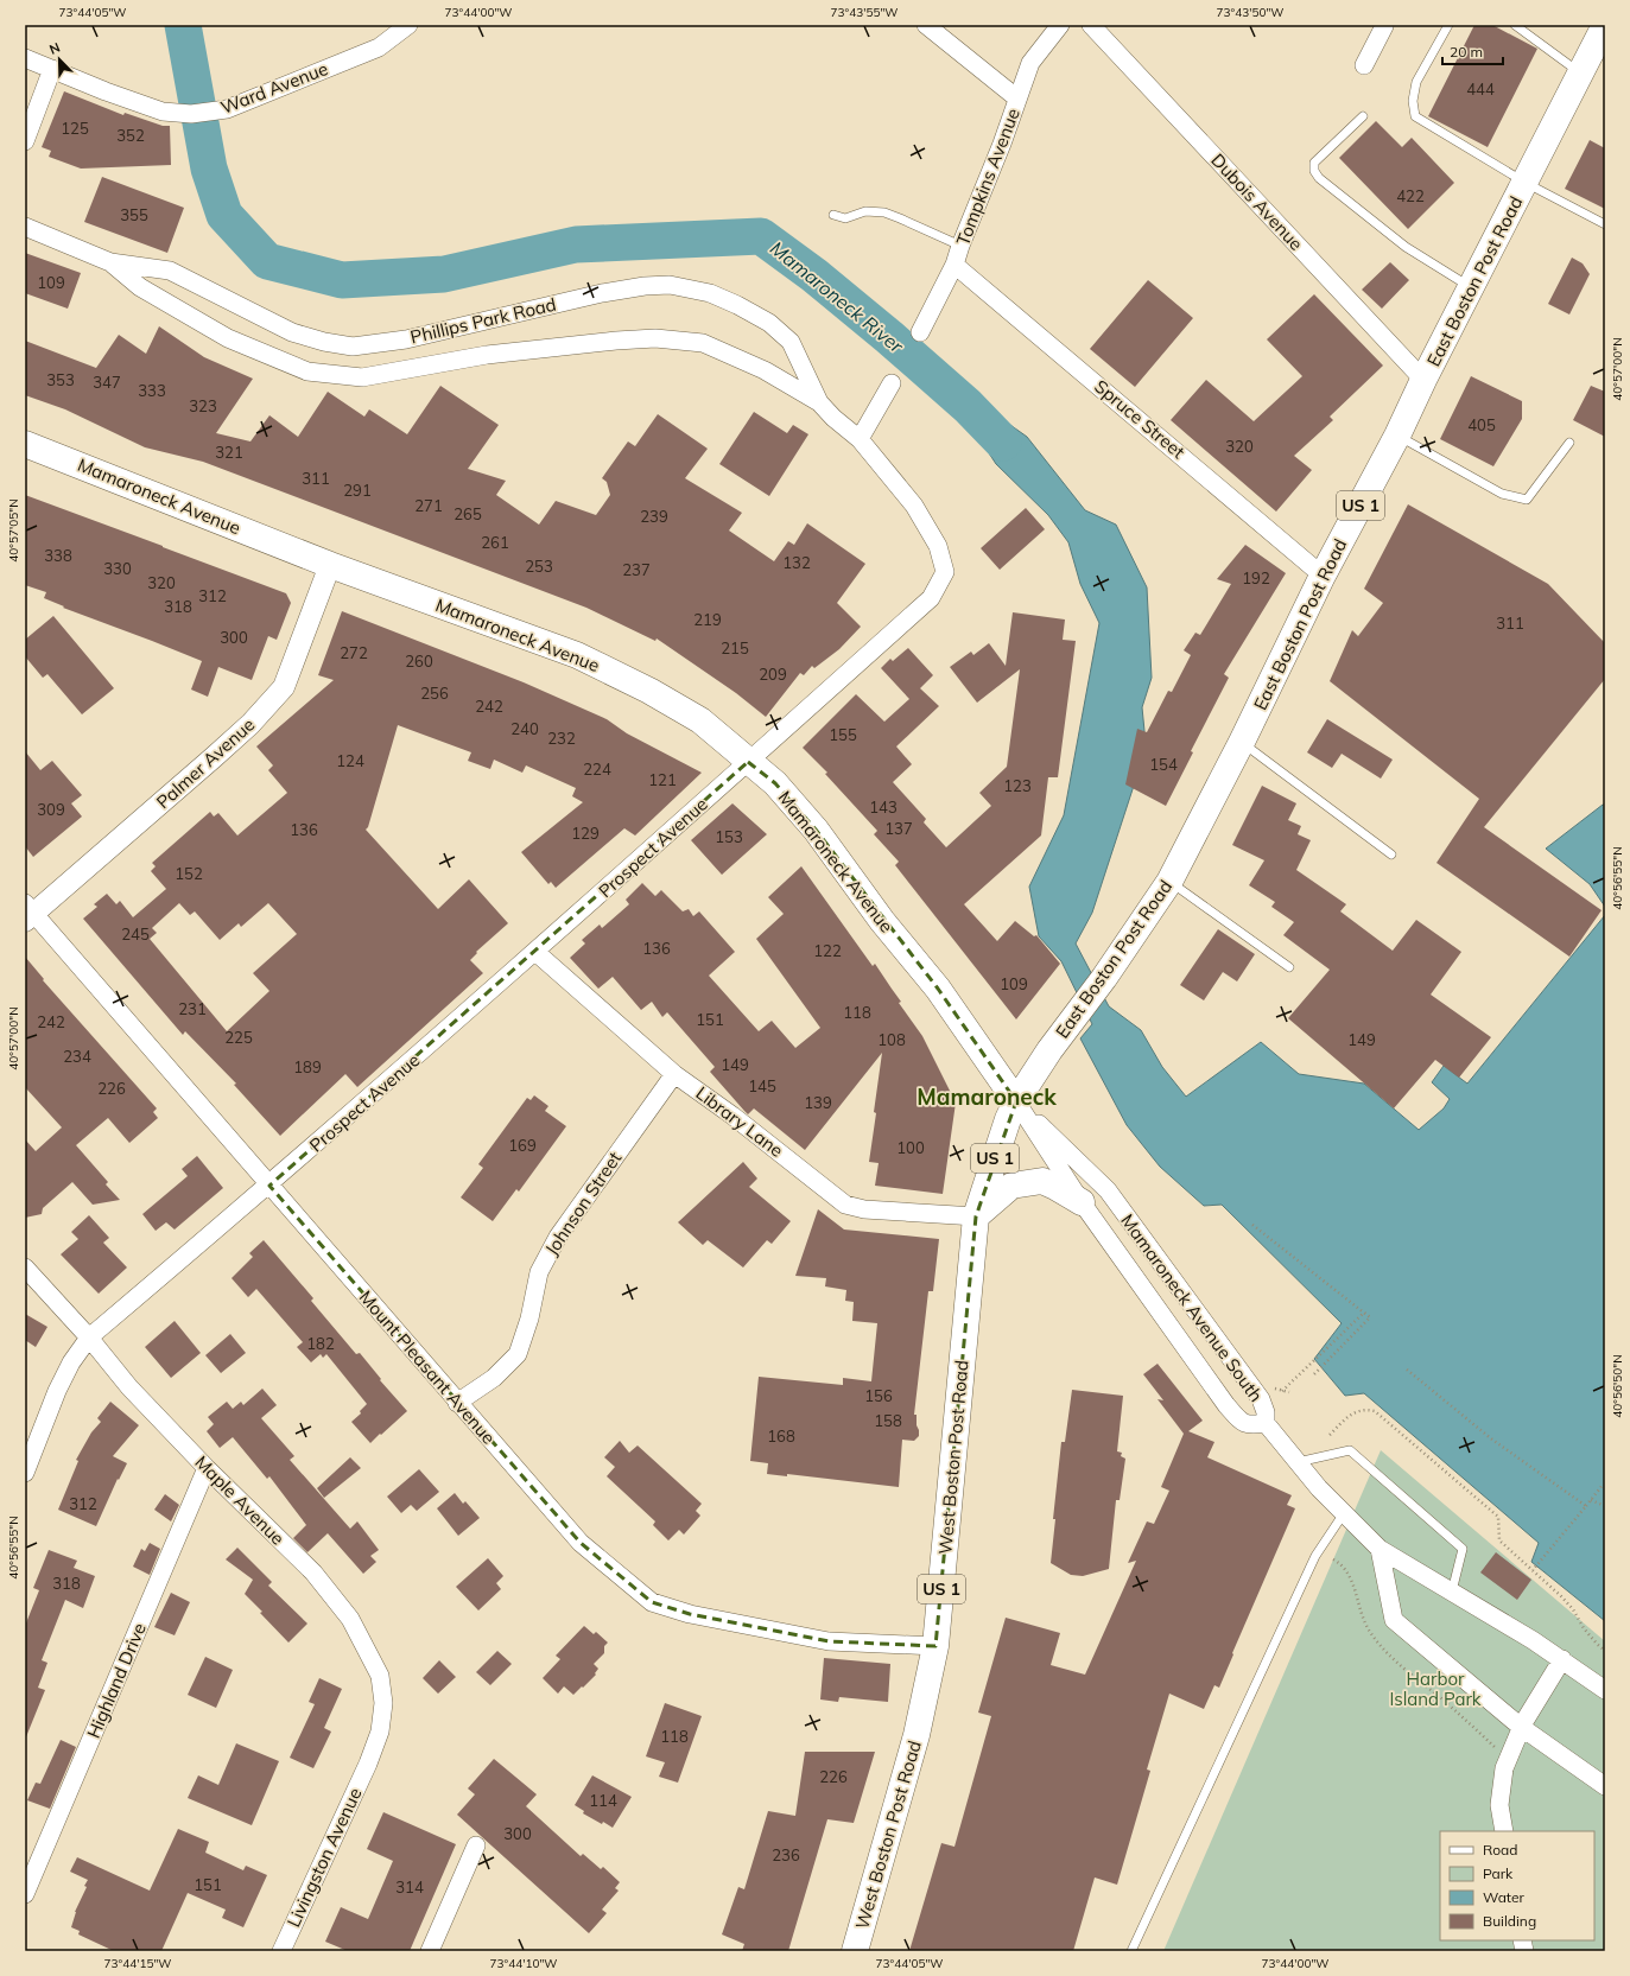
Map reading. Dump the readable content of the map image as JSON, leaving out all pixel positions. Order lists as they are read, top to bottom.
{
  "streets": {
    "main road": [
      "East Boston Post Road",
      "Mamaroneck Avenue",
      "US 1",
      "West Boston Post Road"
    ],
    "street": [
      "Ward Avenue",
      "Tompkins Avenue",
      "Dubois Avenue",
      "Phillips Park Road",
      "Spruce Street",
      "Palmer Avenue",
      "Prospect Avenue",
      "Library Lane",
      "Johnson Street",
      "Mamaroneck Avenue South",
      "Mount Pleasant Avenue",
      "Maple Avenue",
      "Highland Drive",
      "Livingston Avenue"
    ]
  },
  "crossings": [
    ["Tompkins Avenue", "Spruce Street"],
    ["Dubois Avenue", "East Boston Post Road"],
    ["East Boston Post Road", "Spruce Street"],
    ["East Boston Post Road", "Mamaroneck Avenue"],
    ["East Boston Post Road", "Mamaroneck Avenue South"],
    ["East Boston Post Road", "West Boston Post Road"],
    ["Phillips Park Road", "Prospect Avenue"],
    ["Mamaroneck Avenue", "Palmer Avenue"],
    ["Mamaroneck Avenue", "Prospect Avenue"],
    ["Mamaroneck Avenue", "Mamaroneck Avenue South"],
    ["Mamaroneck Avenue", "West Boston Post Road"],
    ["Palmer Avenue", "Mount Pleasant Avenue"],
    ["Prospect Avenue", "Library Lane"],
    ["Prospect Avenue", "Mount Pleasant Avenue"],
    ["Prospect Avenue", "Maple Avenue"],
    ["Library Lane", "Johnson Street"],
    ["Library Lane", "West Boston Post Road"],
    ["Johnson Street", "Mount Pleasant Avenue"],
    ["Mamaroneck Avenue South", "West Boston Post Road"],
    ["Mount Pleasant Avenue", "West Boston Post Road"],
    ["Maple Avenue", "Highland Drive"],
    ["Maple Avenue", "Livingston Avenue"]
  ],
  "districts": ["Mamaroneck"],
  "water": ["Mamaroneck River"],
  "parks": ["Harbor Island Park"],
  "house_numbers": [
    "444",
    "125",
    "352",
    "422",
    "355",
    "109",
    "353",
    "347",
    "333",
    "323",
    "405",
    "320",
    "321",
    "311",
    "291",
    "271",
    "265",
    "239",
    "261",
    "338",
    "132",
    "253",
    "330",
    "237",
    "192",
    "320",
    "312",
    "318",
    "219",
    "311",
    "300",
    "215",
    "272",
    "260",
    "209",
    "256",
    "242",
    "240",
    "155",
    "232",
    "124",
    "154",
    "224",
    "121",
    "123",
    "143",
    "309",
    "137",
    "136",
    "129",
    "153",
    "152",
    "245",
    "136",
    "122",
    "109",
    "231",
    "118",
    "151",
    "242",
    "225",
    "108",
    "149",
    "234",
    "149",
    "189",
    "145",
    "226",
    "139",
    "169",
    "100",
    "182",
    "156",
    "158",
    "168",
    "312",
    "318",
    "118",
    "226",
    "114",
    "300",
    "236",
    "151",
    "314"
  ],
  "legend": [
    "Road",
    "Park",
    "Water",
    "Building"
  ],
  "scale_bar": "20 m",
  "north": "top left",
  "coordinates": [
    "73°44'05\"W",
    "73°44'00\"W",
    "73°43'55\"W",
    "73°43'50\"W",
    "40°57'00\"N",
    "40°57'05\"N",
    "40°56'55\"N",
    "40°56'50\"N",
    "73°44'15\"W",
    "73°44'10\"W"
  ]
}
